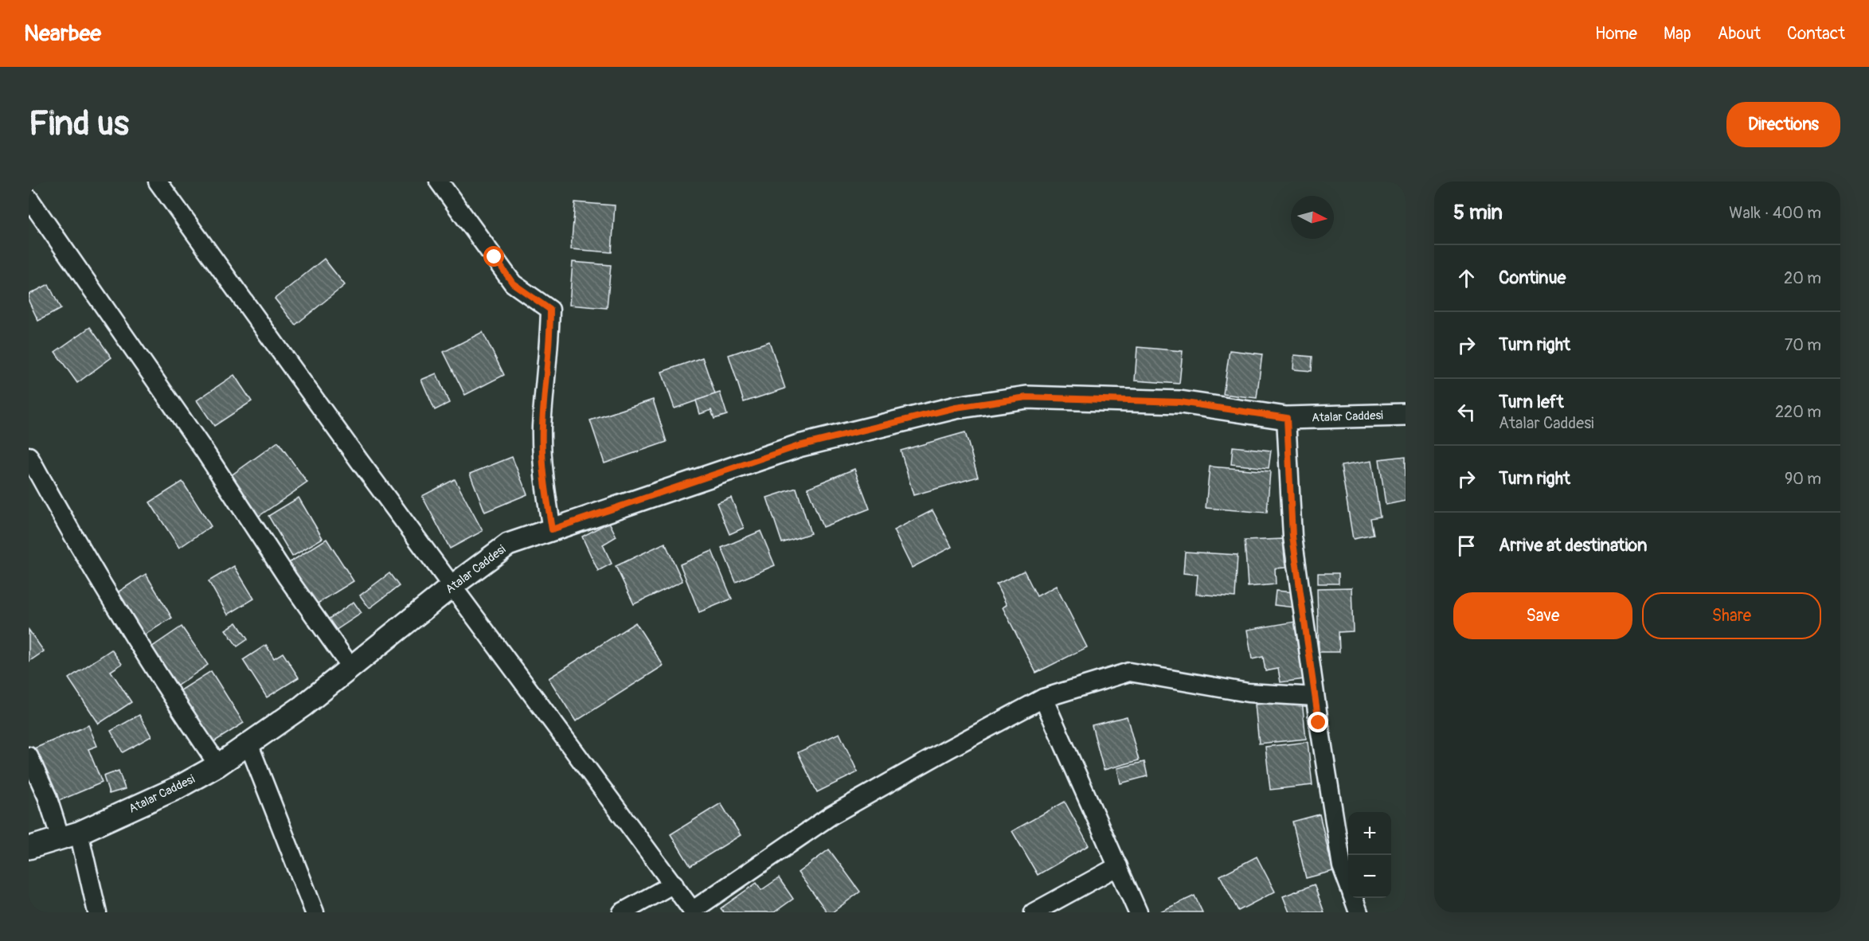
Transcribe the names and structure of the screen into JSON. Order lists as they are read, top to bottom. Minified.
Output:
{"streets":{"street":["Atalar Caddesi"]},"north":"right","page":{"header":"Nearbee","nav":["Home","Map","About","Contact"],"buttons":["Directions",["Save","Share"]],"title":"Find us","heading":["5 min","Walk · 400 m"],"list":[["Continue","20 m"],["Turn right","70 m"],["Turn left","Atalar Caddesi","220 m"],["Turn right","90 m"],"Arrive at destination"],"map_buttons":["+","−"]}}
